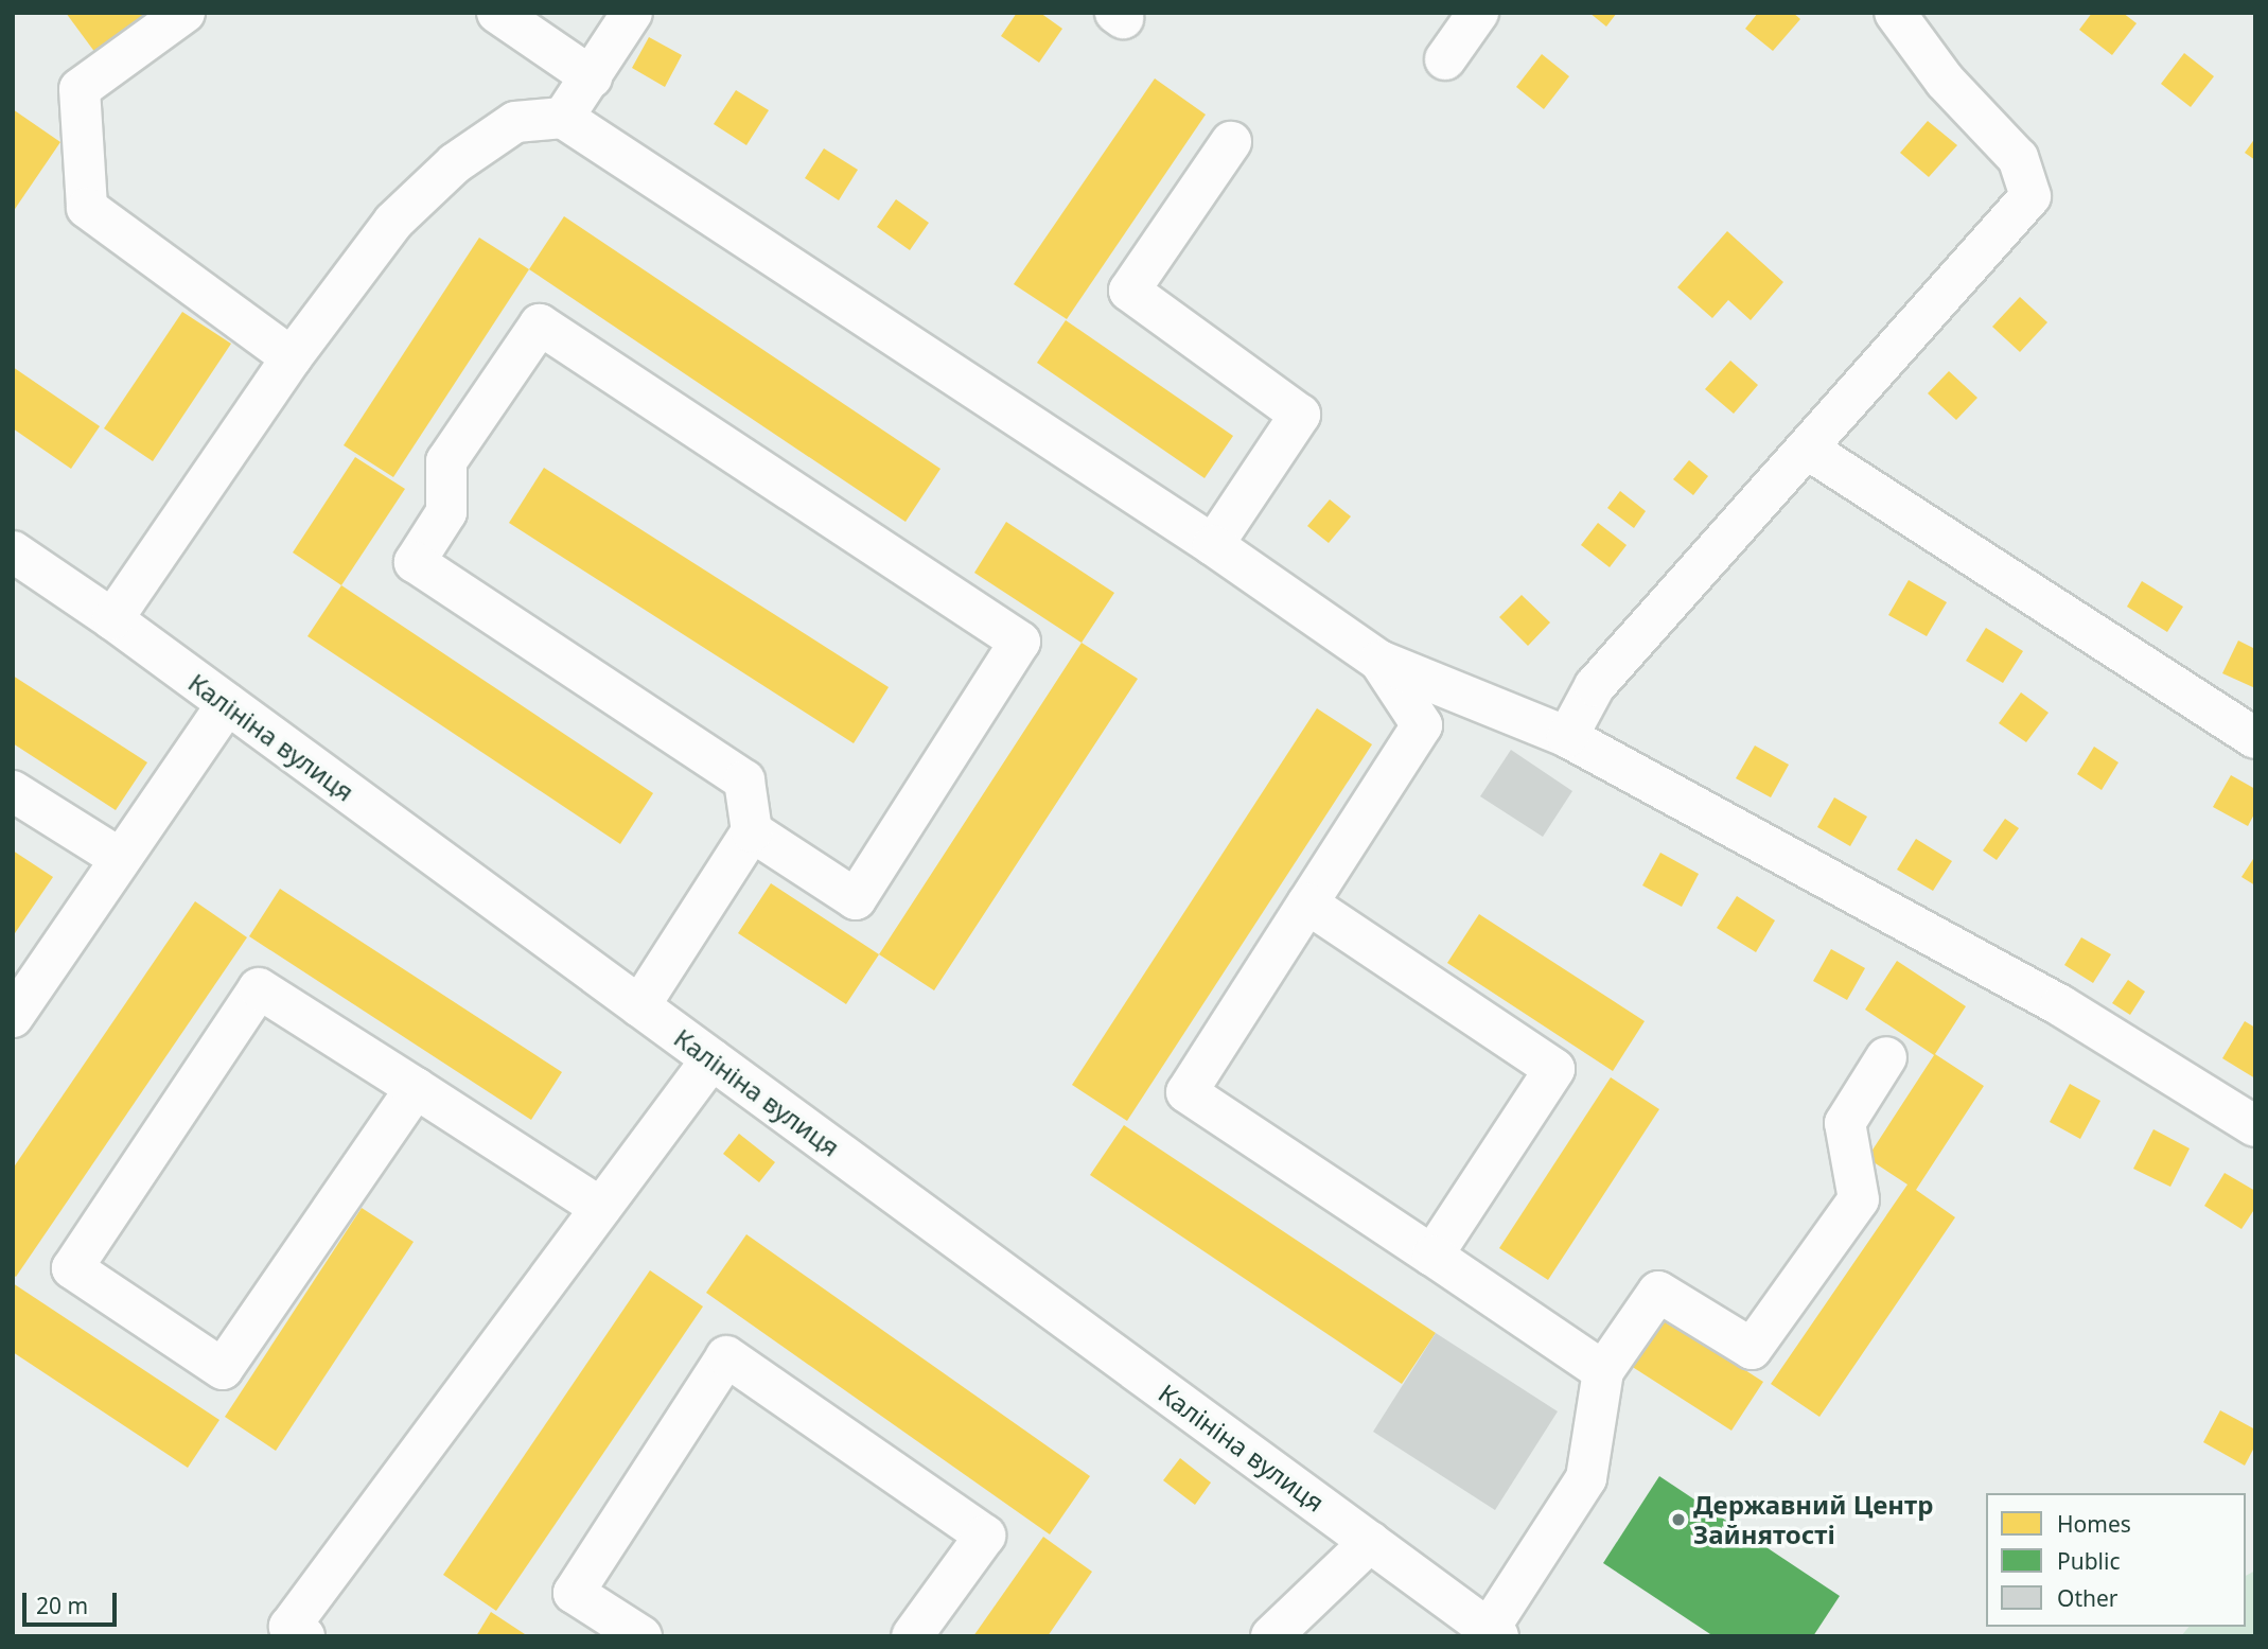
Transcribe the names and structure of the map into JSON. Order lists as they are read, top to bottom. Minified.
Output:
{"streets":{"street":["Калініна вулиця"]},"places":["Державний Центр Зайнятості"],"legend":["Homes","Public","Other"],"scale_bar":"20 m"}
